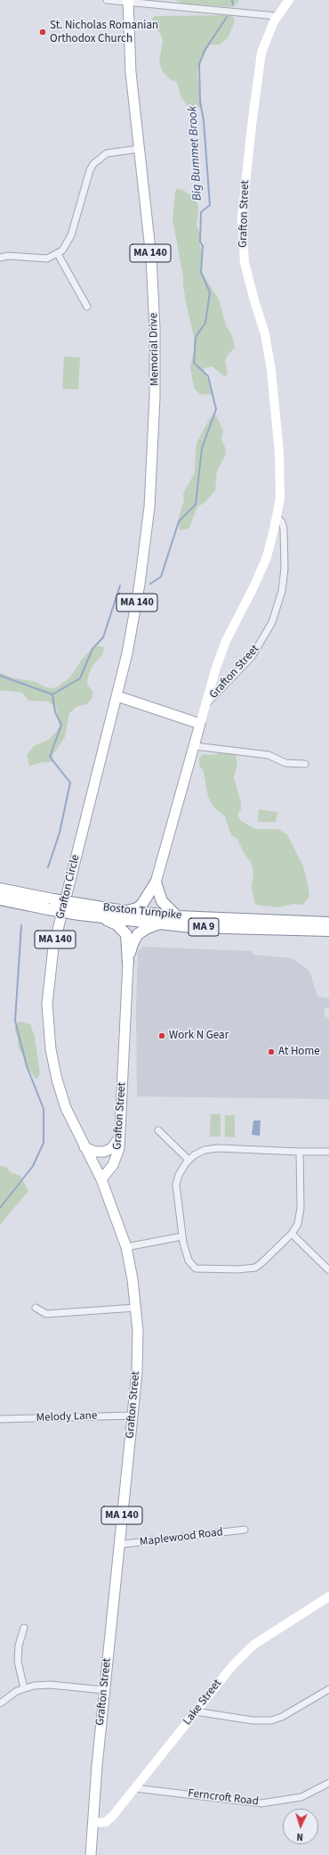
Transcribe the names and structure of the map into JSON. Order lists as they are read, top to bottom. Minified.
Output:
{"streets":{"highway":["Boston Turnpike","MA 9"],"main road":["Grafton Street","MA 140","Memorial Drive","Grafton Circle"],"street":["Melody Lane","Maplewood Road","Lake Street","Ferncroft Road"]},"crossings":[["Grafton Street","Grafton Circle"],["Grafton Street","Melody Lane"],["Grafton Street","Maplewood Road"],["Grafton Street","Lake Street"],["Memorial Drive","Grafton Circle"],["Lake Street","Ferncroft Road"]],"water":["Big Bummet Brook"],"places":["St. Nicholas Romanian Orthodox Church","Work N Gear","At Home"],"north":"bottom"}
